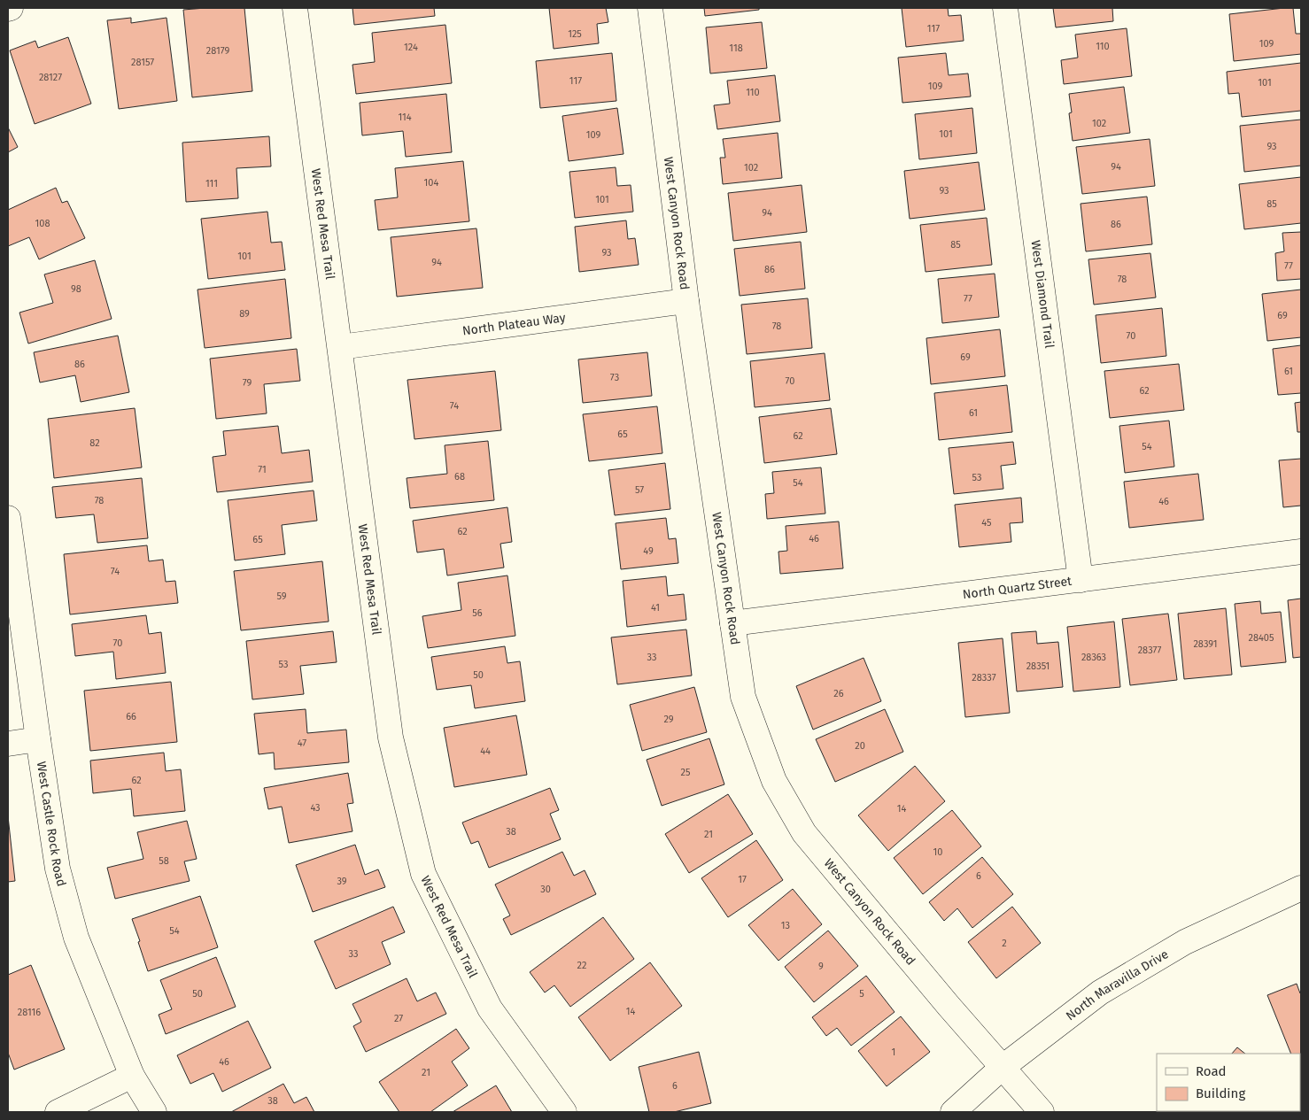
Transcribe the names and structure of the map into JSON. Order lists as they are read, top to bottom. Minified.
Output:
{"streets":{"street":["West Canyon Rock Road","West Red Mesa Trail","West Diamond Trail","North Plateau Way","North Quartz Street","West Castle Rock Road","North Maravilla Drive"]},"crossings":[["West Canyon Rock Road","North Plateau Way"],["West Canyon Rock Road","North Quartz Street"],["West Canyon Rock Road","North Maravilla Drive"],["West Red Mesa Trail","North Plateau Way"],["West Diamond Trail","North Quartz Street"]],"house_numbers":["117","125","109","110","124","118","28179","28157","28127","117","101","109","110","114","102","101","109","93","94","102","104","111","93","101","85","94","108","86","85","93","101","94","77","86","78","98","77","89","69","78","70","69","86","61","73","70","79","62","74","61","65","62","82","54","71","68","53","54","57","78","46","45","62","46","65","49","74","59","41","56","28405","70","28391","28377","33","28363","53","28351","50","28337","26","66","29","47","20","44","25","62","43","14","38","21","10","58","6","17","39","30","13","54","2","33","22","9","50","5","14","28116","27","1","46","21","6","38"],"legend":["Road","Building"]}
